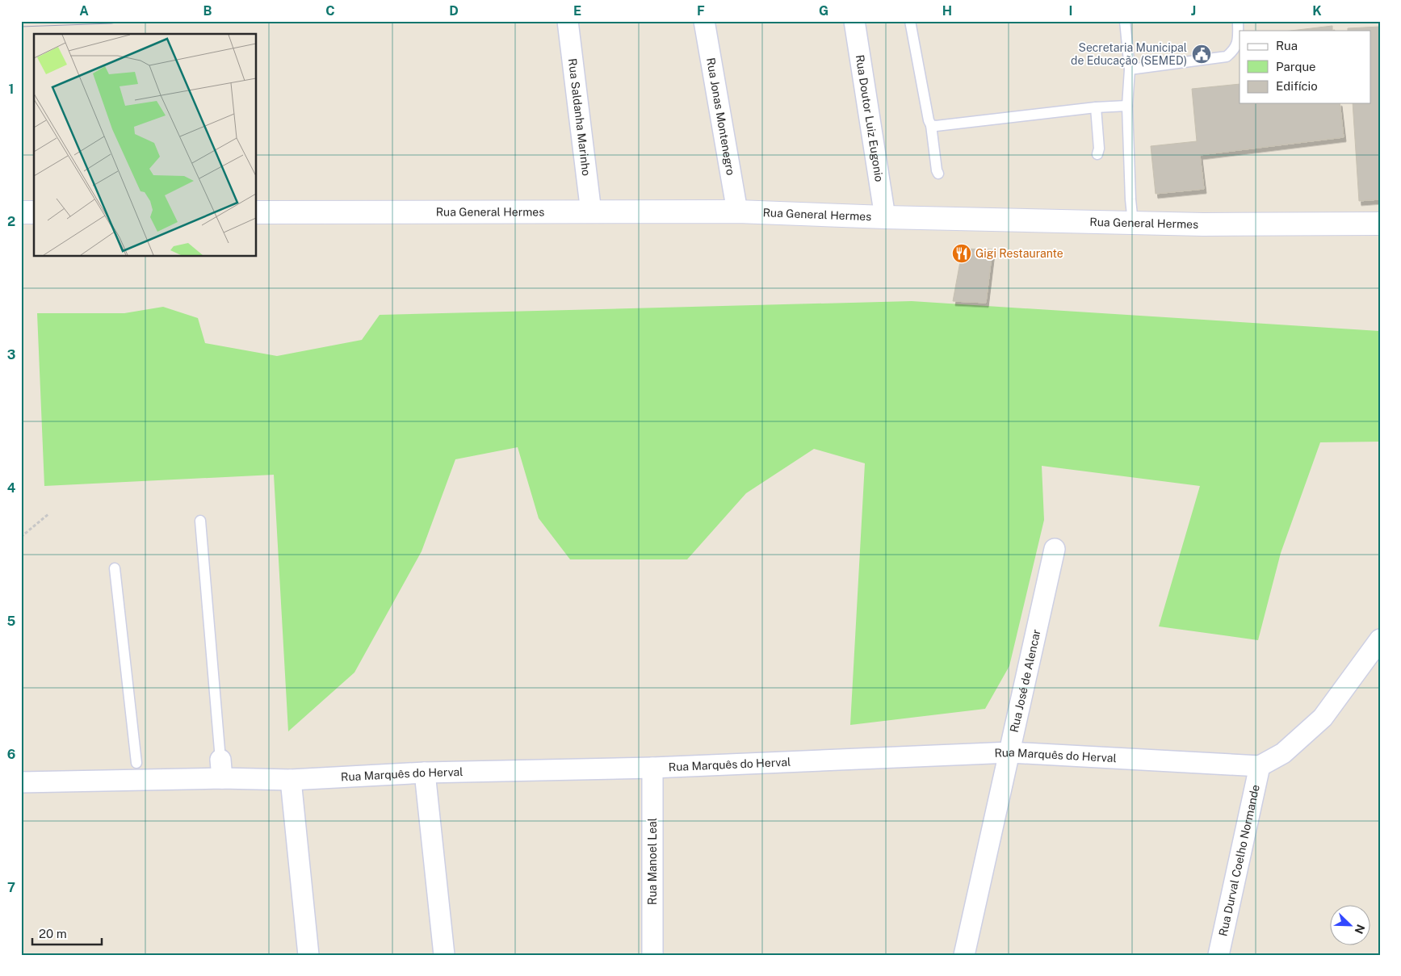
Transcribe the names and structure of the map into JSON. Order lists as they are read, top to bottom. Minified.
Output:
{"streets":{"street":["Rua Jonas Montenegro","Rua Saldanha Marinho","Rua Doutor Luiz Eugonio","Rua General Hermes","Rua José de Alencar","Rua Marquês do Herval","Rua Durval Coelho Normande","Rua Manoel Leal"]},"crossings":[["Rua Jonas Montenegro","Rua General Hermes"],["Rua Saldanha Marinho","Rua General Hermes"],["Rua Doutor Luiz Eugonio","Rua General Hermes"],["Rua José de Alencar","Rua Marquês do Herval"],["Rua Marquês do Herval","Rua Durval Coelho Normande"],["Rua Marquês do Herval","Rua Manoel Leal"]],"places":{"public building":["Secretaria Municipal de Educação (SEMED)"],"restaurant":["Gigi Restaurante"]},"legend":["Rua","Parque","Edifício"],"scale_bar":"20 m","north":"bottom right","grid":{"columns":["A","B","C","D","E","F","G","H","I","J","K"],"rows":["1","2","3","4","5","6","7"]}}
